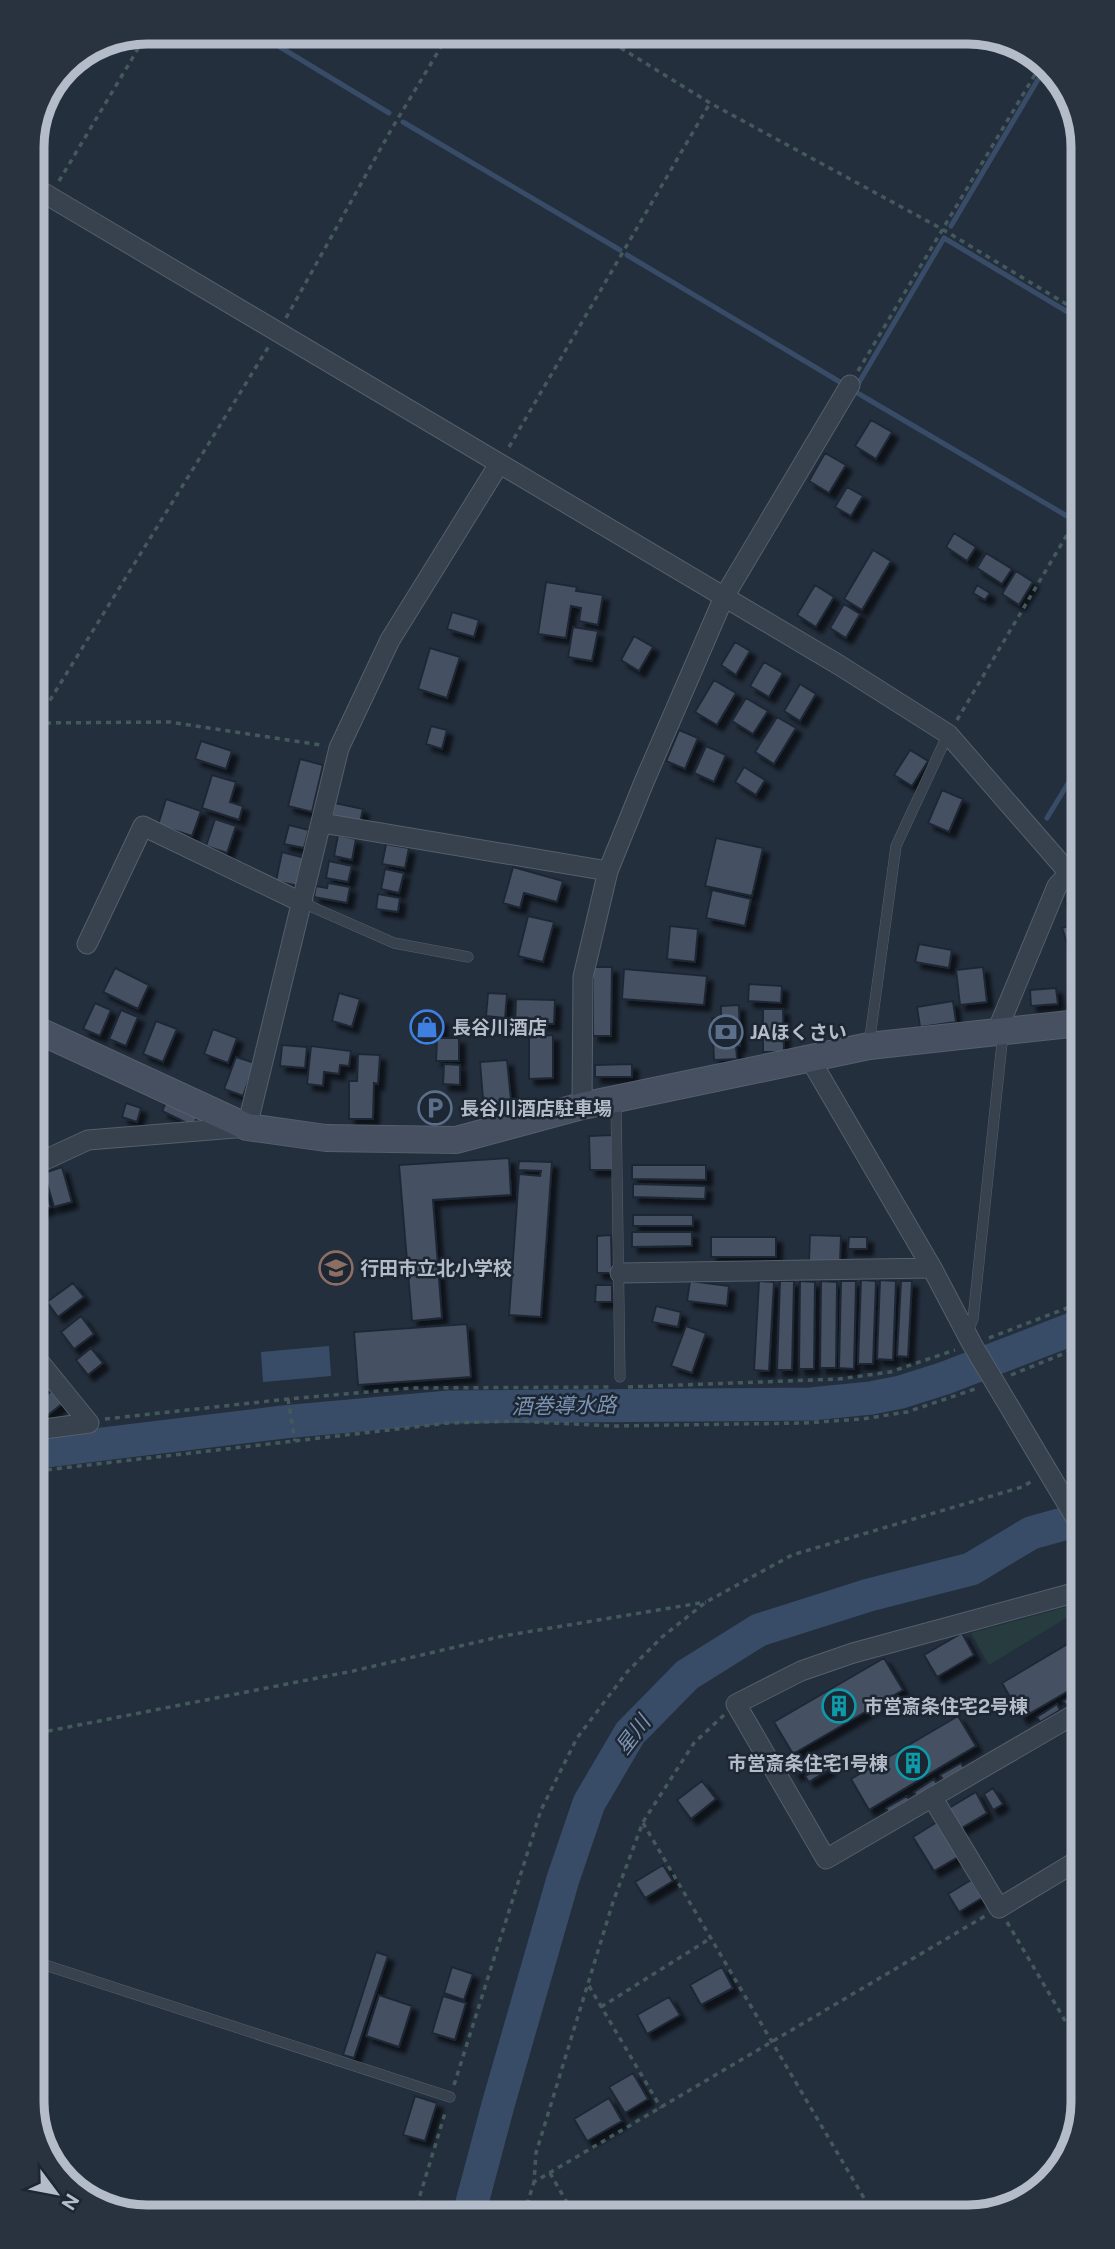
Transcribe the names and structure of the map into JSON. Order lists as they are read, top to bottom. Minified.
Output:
{"water":["酒巻導水路","星川"],"places":{"shop":["長谷川酒店"],"bank":["JAほくさい"],"parking":["長谷川酒店駐車場"],"school or university":["行田市立北小学校"],"building":["市営斎条住宅2号棟","市営斎条住宅1号棟"]},"north":"bottom right"}
